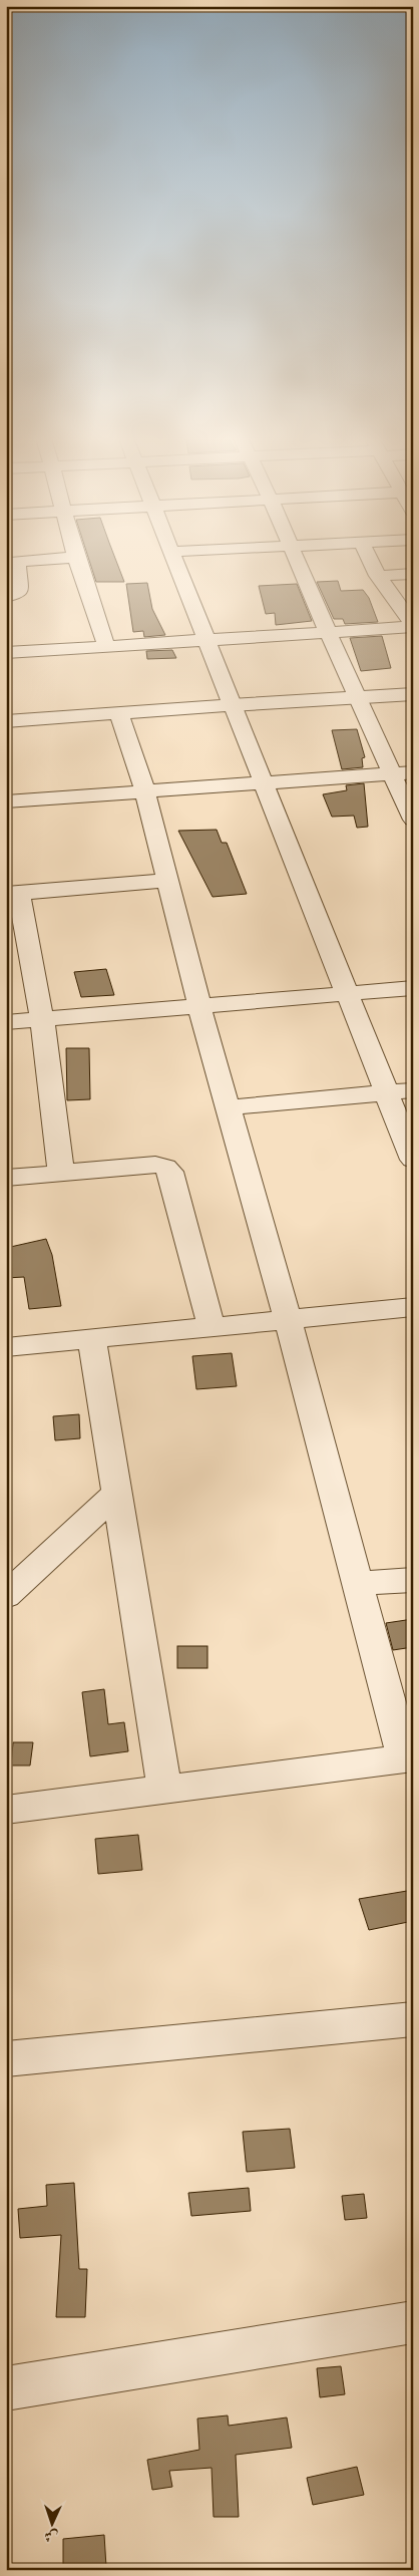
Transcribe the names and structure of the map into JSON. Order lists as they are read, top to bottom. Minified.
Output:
{"north":"bottom"}
